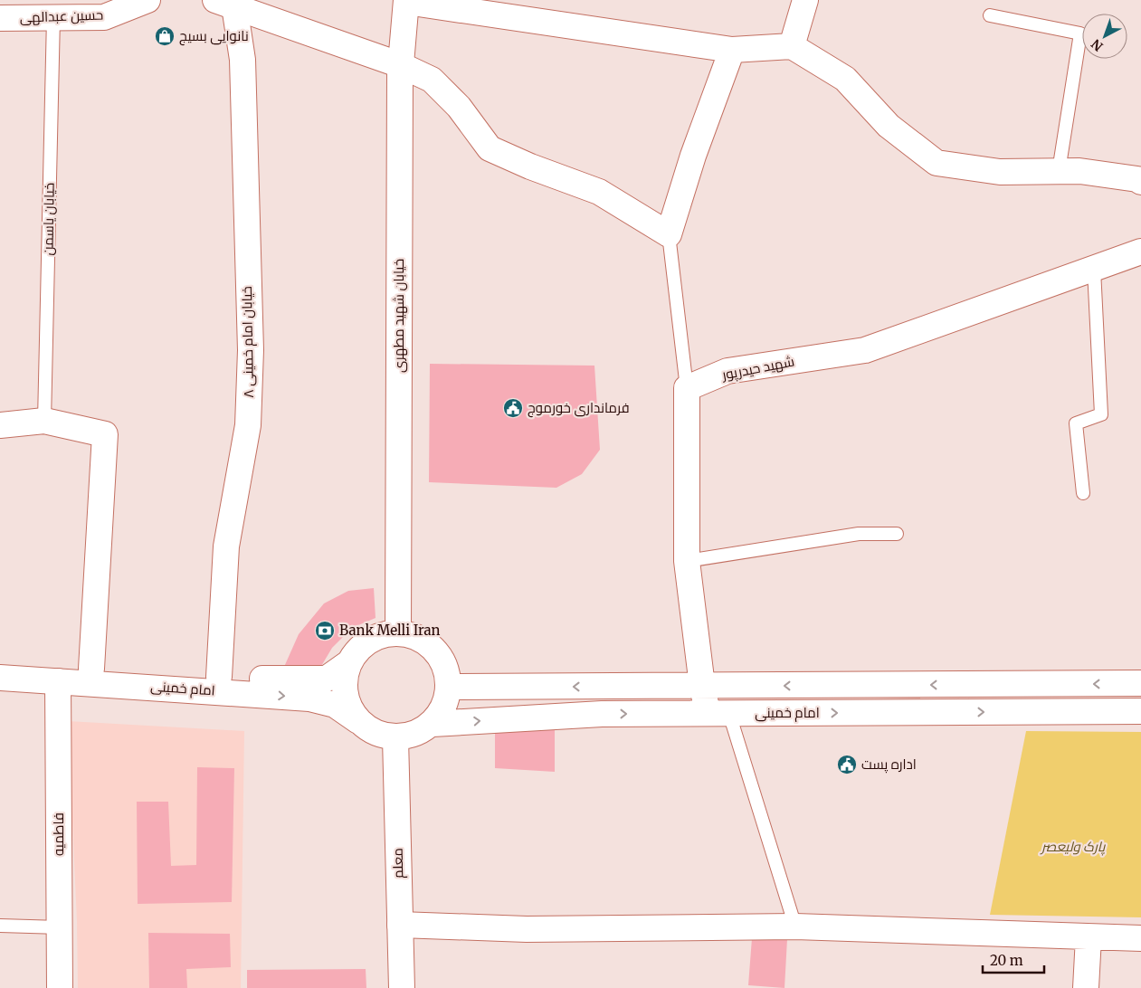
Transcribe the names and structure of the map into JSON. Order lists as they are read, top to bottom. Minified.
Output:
{"streets":{"street":["حسین عبدالهی","خیابان شهید مطهری","خیابان امام خمینی ۸","شهید حیدرپور","امام خمینی","فاطمیه","معلم"],"lane":["خیابان یاسمن"]},"crossings":[["حسین عبدالهی","خیابان یاسمن"],["خیابان شهید مطهری","امام خمینی"],["خیابان شهید مطهری","معلم"],["خیابان امام خمینی ۸","امام خمینی"],["امام خمینی","فاطمیه"],["امام خمینی","معلم"]],"parks":["پارک ولیعصر"],"places":{"shop":["نانوایی بسیج"],"public building":["فرمانداری خورموج","اداره پست"],"bank":["Bank Melli Iran"]},"scale_bar":"20 m","north":"bottom left"}
